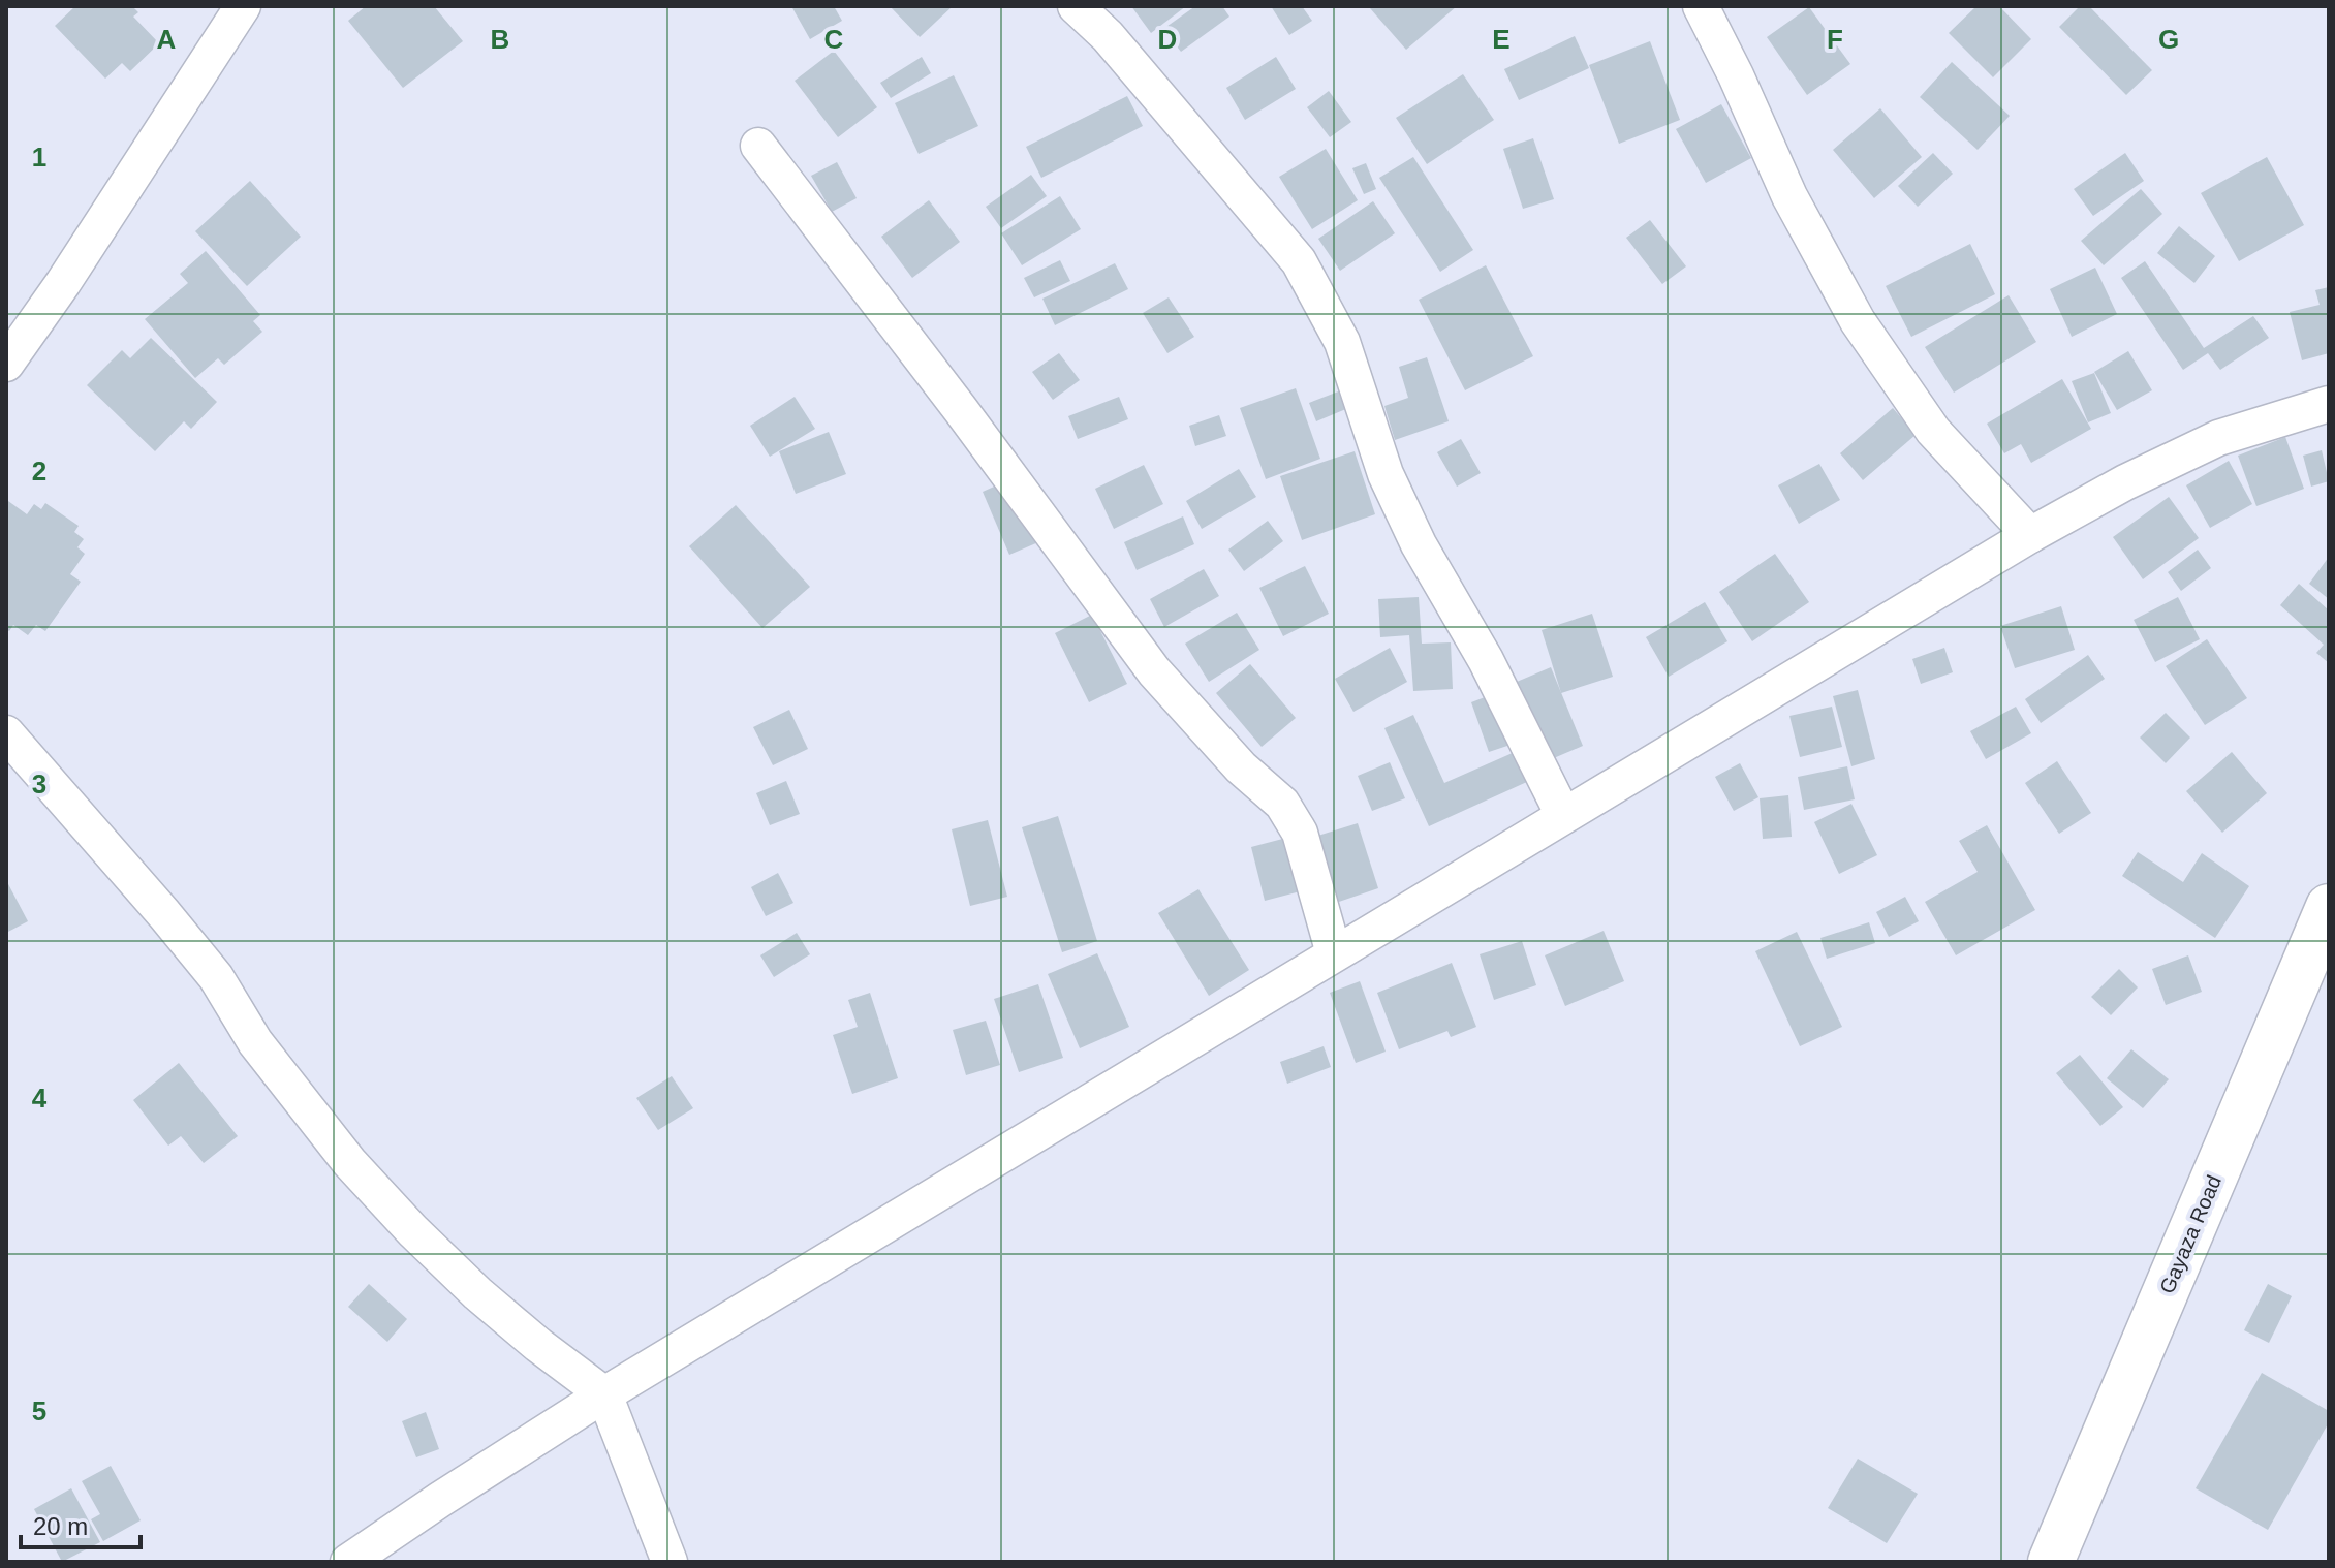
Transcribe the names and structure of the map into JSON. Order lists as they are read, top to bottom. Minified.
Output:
{"streets":{"main road":["Gayaza Road"]},"scale_bar":"20 m","grid":{"columns":["A","B","C","D","E","F","G"],"rows":["1","2","3","4","5"]}}
